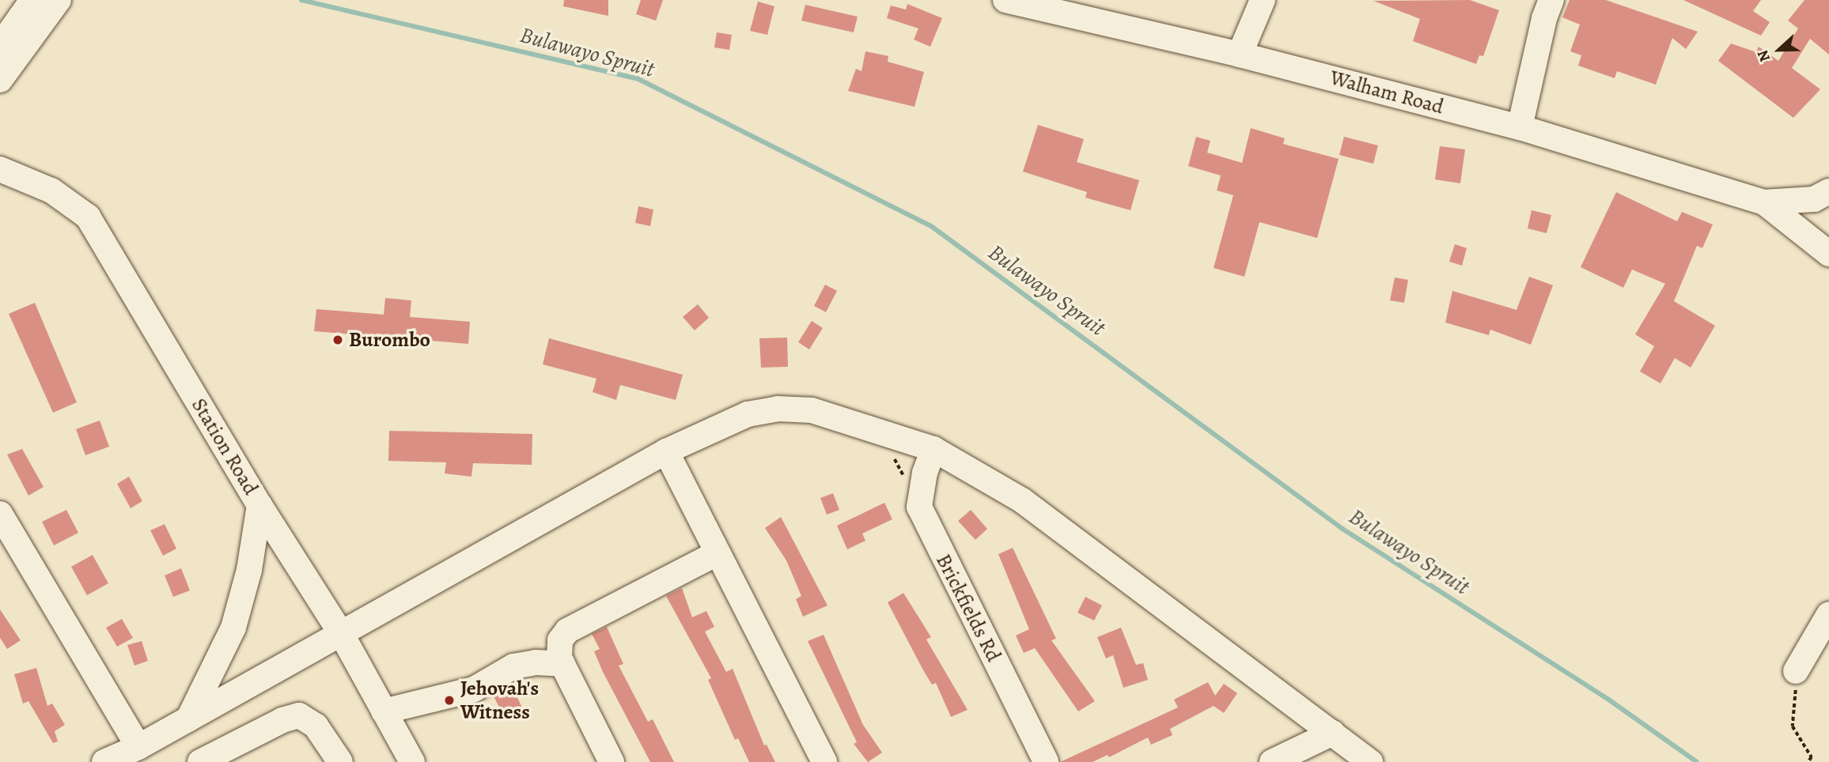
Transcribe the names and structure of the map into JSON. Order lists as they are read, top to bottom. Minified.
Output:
{"streets":{"street":["Walham Road","Station Road","Brickfields Rd"]},"water":["Bulawayo Spruit"],"places":["Burombo","Jehovah's Witness"],"north":"left"}
